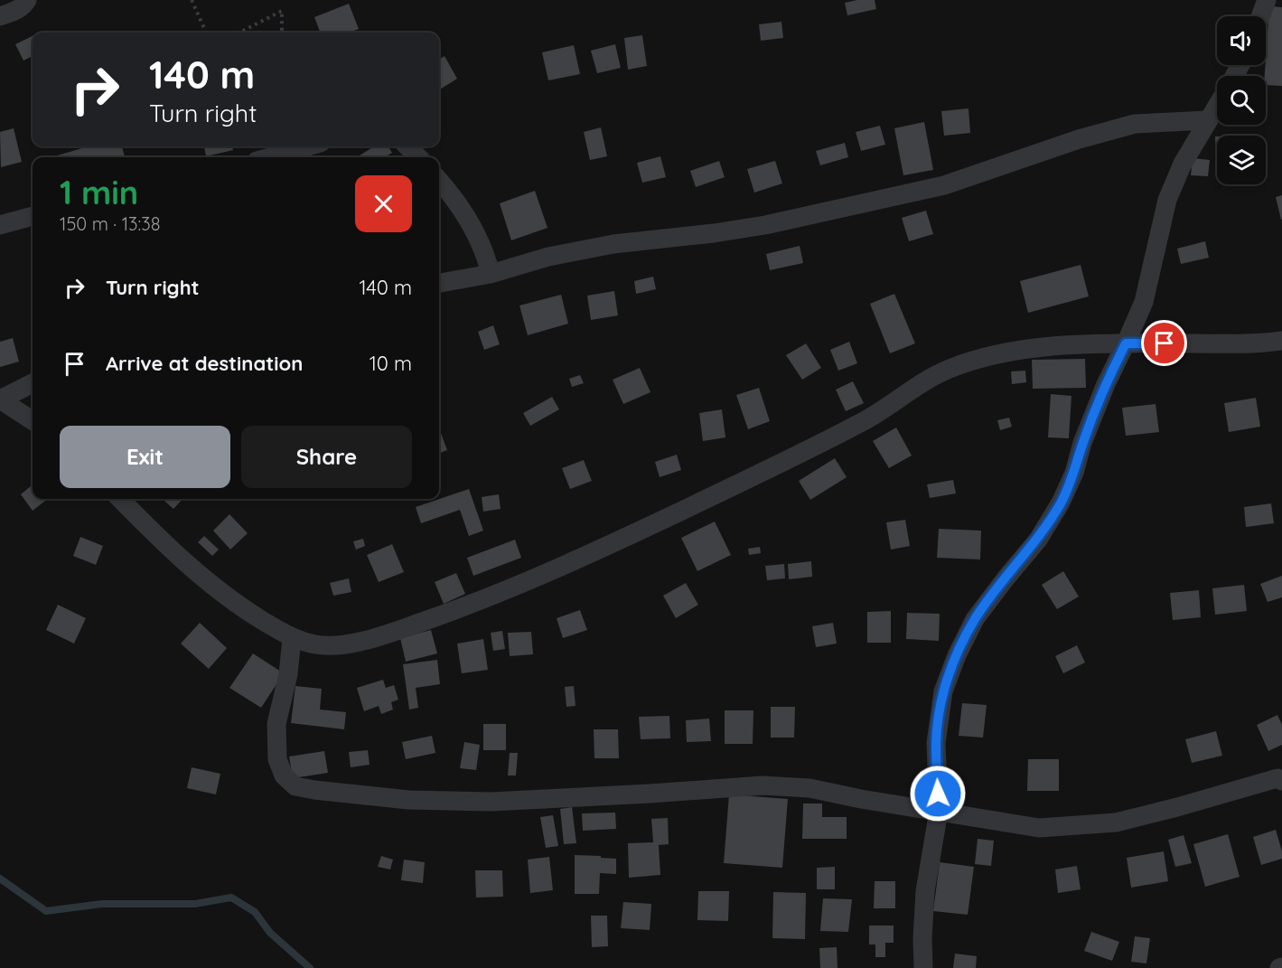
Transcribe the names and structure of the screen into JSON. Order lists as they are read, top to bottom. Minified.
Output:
{"page":{"turn":["140 m","Turn right"],"heading":["1 min","150 m · 13:38"],"list":[{"name":"Turn right","value":"140 m"},{"name":"Arrive at destination","value":"10 m"}],"buttons":["Exit","Share"]}}
